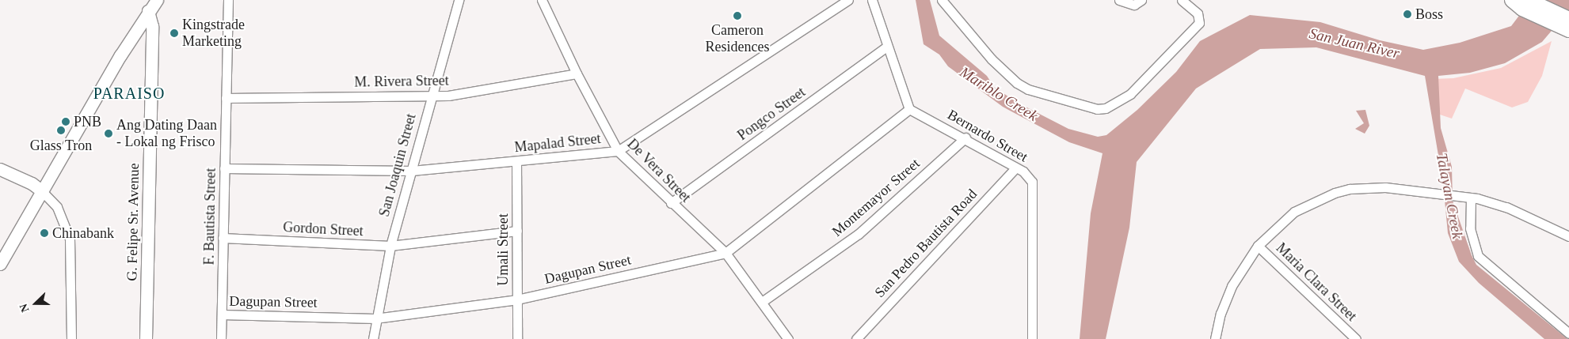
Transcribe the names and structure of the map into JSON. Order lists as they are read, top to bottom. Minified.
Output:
{"streets":{"street":["M. Rivera Street","Pongco Street","Bernardo Street","Mapalad Street","San Joaquin Street","De Vera Street","Montemayor Street","F. Bautista Street","G. Felipe Sr. Avenue","Gordon Street","San Pedro Bautista Road","Umali Street","Dagupan Street","Maria Clara Street"]},"crossings":[["M. Rivera Street","San Joaquin Street"],["M. Rivera Street","De Vera Street"],["M. Rivera Street","F. Bautista Street"],["Pongco Street","De Vera Street"],["Bernardo Street","Montemayor Street"],["Bernardo Street","San Pedro Bautista Road"],["Bernardo Street","Dagupan Street"],["Mapalad Street","San Joaquin Street"],["Mapalad Street","De Vera Street"],["Mapalad Street","F. Bautista Street"],["Mapalad Street","Umali Street"],["San Joaquin Street","Gordon Street"],["San Joaquin Street","Dagupan Street"],["De Vera Street","Montemayor Street"],["De Vera Street","Dagupan Street"],["F. Bautista Street","Gordon Street"],["F. Bautista Street","Dagupan Street"],["Gordon Street","Umali Street"],["Umali Street","Dagupan Street"]],"districts":["PARAISO"],"water":["San Juan River","Mariblo Creek","Talayan Creek"],"places":["Boss","Cameron Residences","Kingstrade Marketing","PNB","Glass Tron","Ang Dating Daan - Lokal ng Frisco","Chinabank"],"north":"left"}
